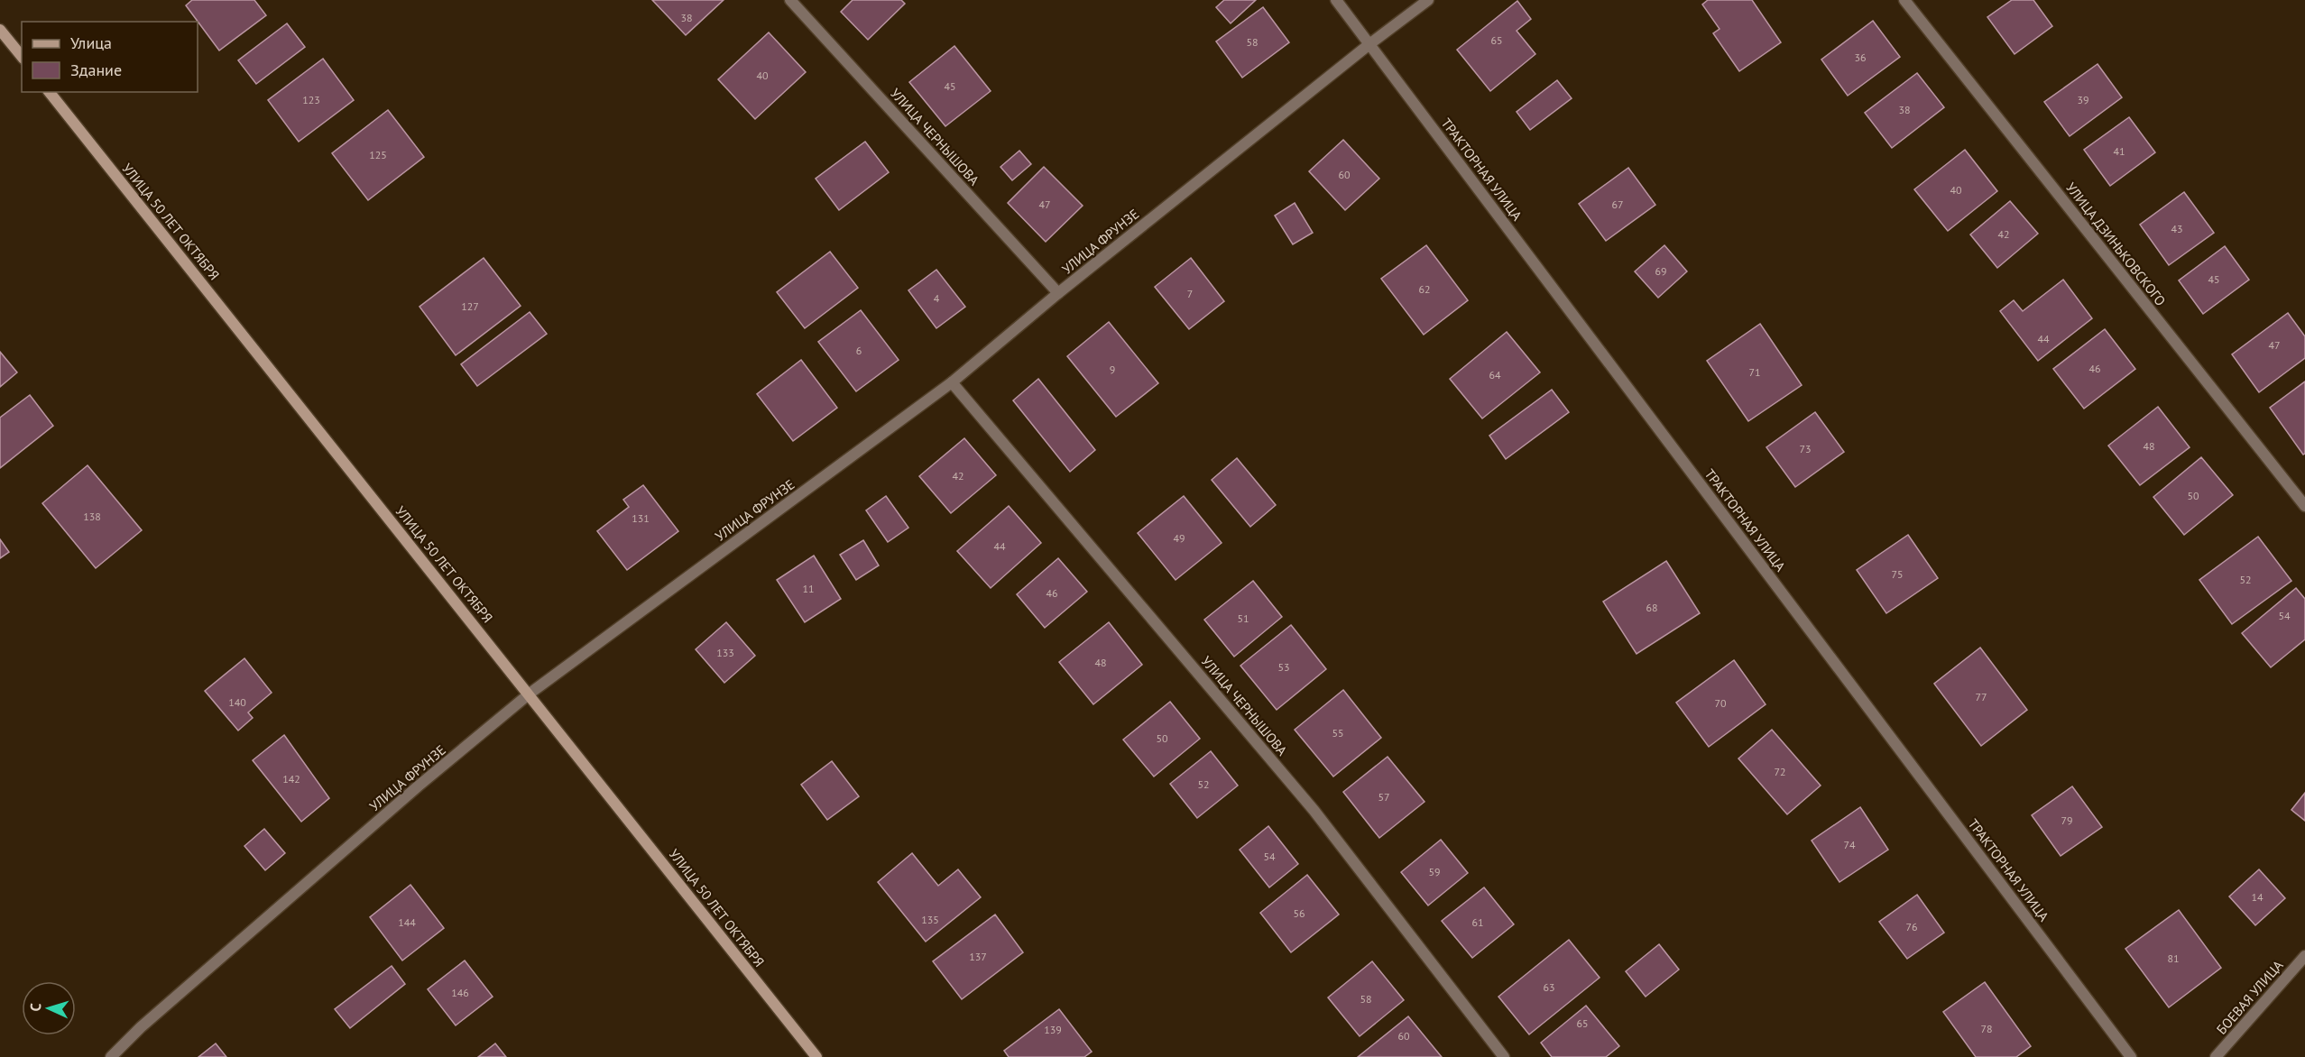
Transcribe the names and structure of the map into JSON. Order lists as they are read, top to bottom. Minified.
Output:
{"streets":{"main road":["УЛИЦА 50 ЛЕТ ОКТЯБРЯ"],"street":["УЛИЦА ЧЕРНЫШОВА","ТРАКТОРНАЯ УЛИЦА","УЛИЦА ФРУНЗЕ","УЛИЦА ДЗИНЬКОВСКОГО","БОЕВАЯ УЛИЦА"]},"crossings":[["УЛИЦА ЧЕРНЫШОВА","УЛИЦА ФРУНЗЕ"],["ТРАКТОРНАЯ УЛИЦА","УЛИЦА ФРУНЗЕ"],["УЛИЦА 50 ЛЕТ ОКТЯБРЯ","УЛИЦА ФРУНЗЕ"]],"house_numbers":["38","65","58","36","40","45","123","39","38","41","125","60","40","47","67","43","42","69","45","62","7","4","127","44","47","6","46","9","71","64","48","73","42","50","138","131","49","44","75","52","11","46","68","54","51","133","48","53","77","140","70","55","50","72","142","52","57","79","74","54","59","14","56","135","144","61","76","137","81","63","146","58","65","78","139","60"],"legend":["Улица","Здание"],"north":"left"}
